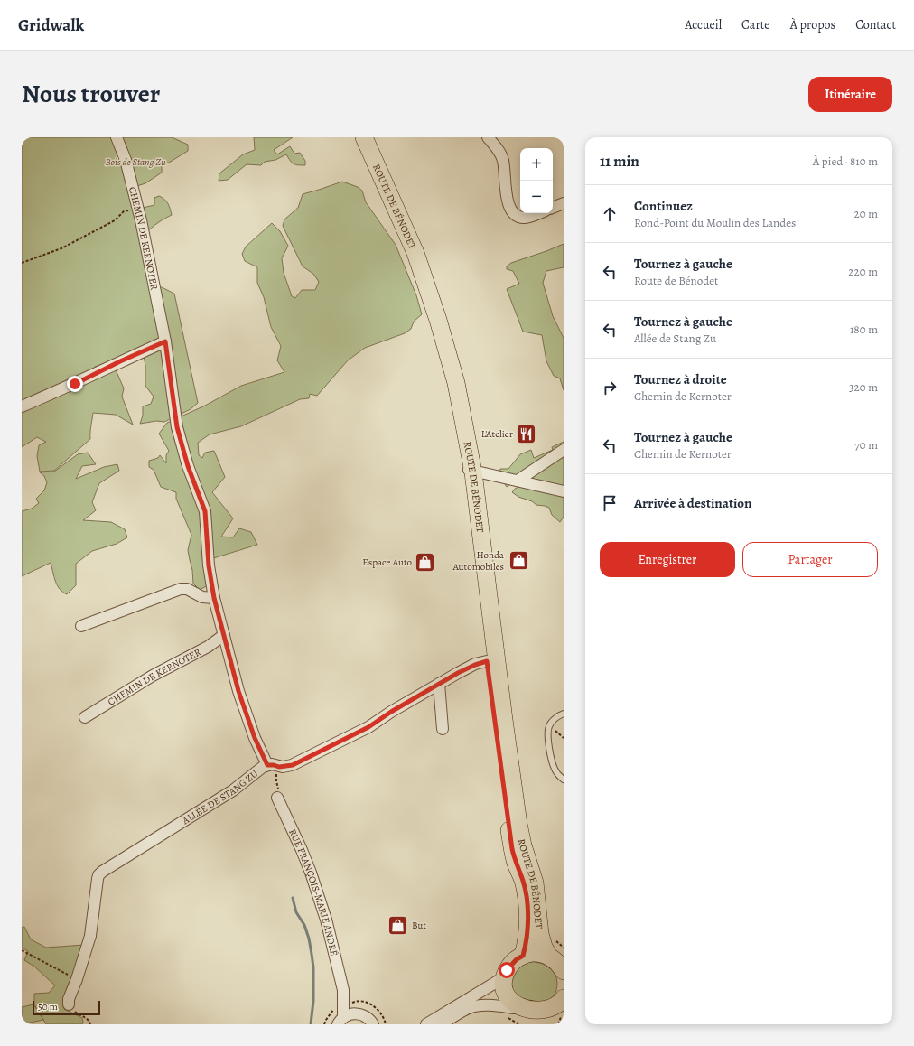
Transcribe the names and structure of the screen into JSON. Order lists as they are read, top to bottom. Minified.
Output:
{"streets":{"main road":["ROUTE DE BÉNODET"],"street":["CHEMIN DE KERNOTER","ALLÉE DE STANG ZU","RUE FRANÇOIS-MARIE ANDRÉ"]},"crossings":[["ROUTE DE BÉNODET","ALLÉE DE STANG ZU"],["CHEMIN DE KERNOTER","ALLÉE DE STANG ZU"]],"parks":["Bois de Stang Zu"],"places":{"restaurant":["L'Atelier"],"shop":["Honda Automobiles","Espace Auto","But"]},"scale_bar":"50 m","page":{"header":"Gridwalk","nav":["Accueil","Carte","À propos","Contact"],"title":"Nous trouver","buttons":["Itinéraire",["Enregistrer","Partager"]],"heading":["11 min","À pied · 810 m"],"map_buttons":["+","−"],"list":[["Continuez","Rond-Point du Moulin des Landes","20 m"],["Tournez à gauche","Route de Bénodet","220 m"],["Tournez à gauche","Allée de Stang Zu","180 m"],["Tournez à droite","Chemin de Kernoter","320 m"],["Tournez à gauche","Chemin de Kernoter","70 m"],"Arrivée à destination"],"scale":"50 m"}}
